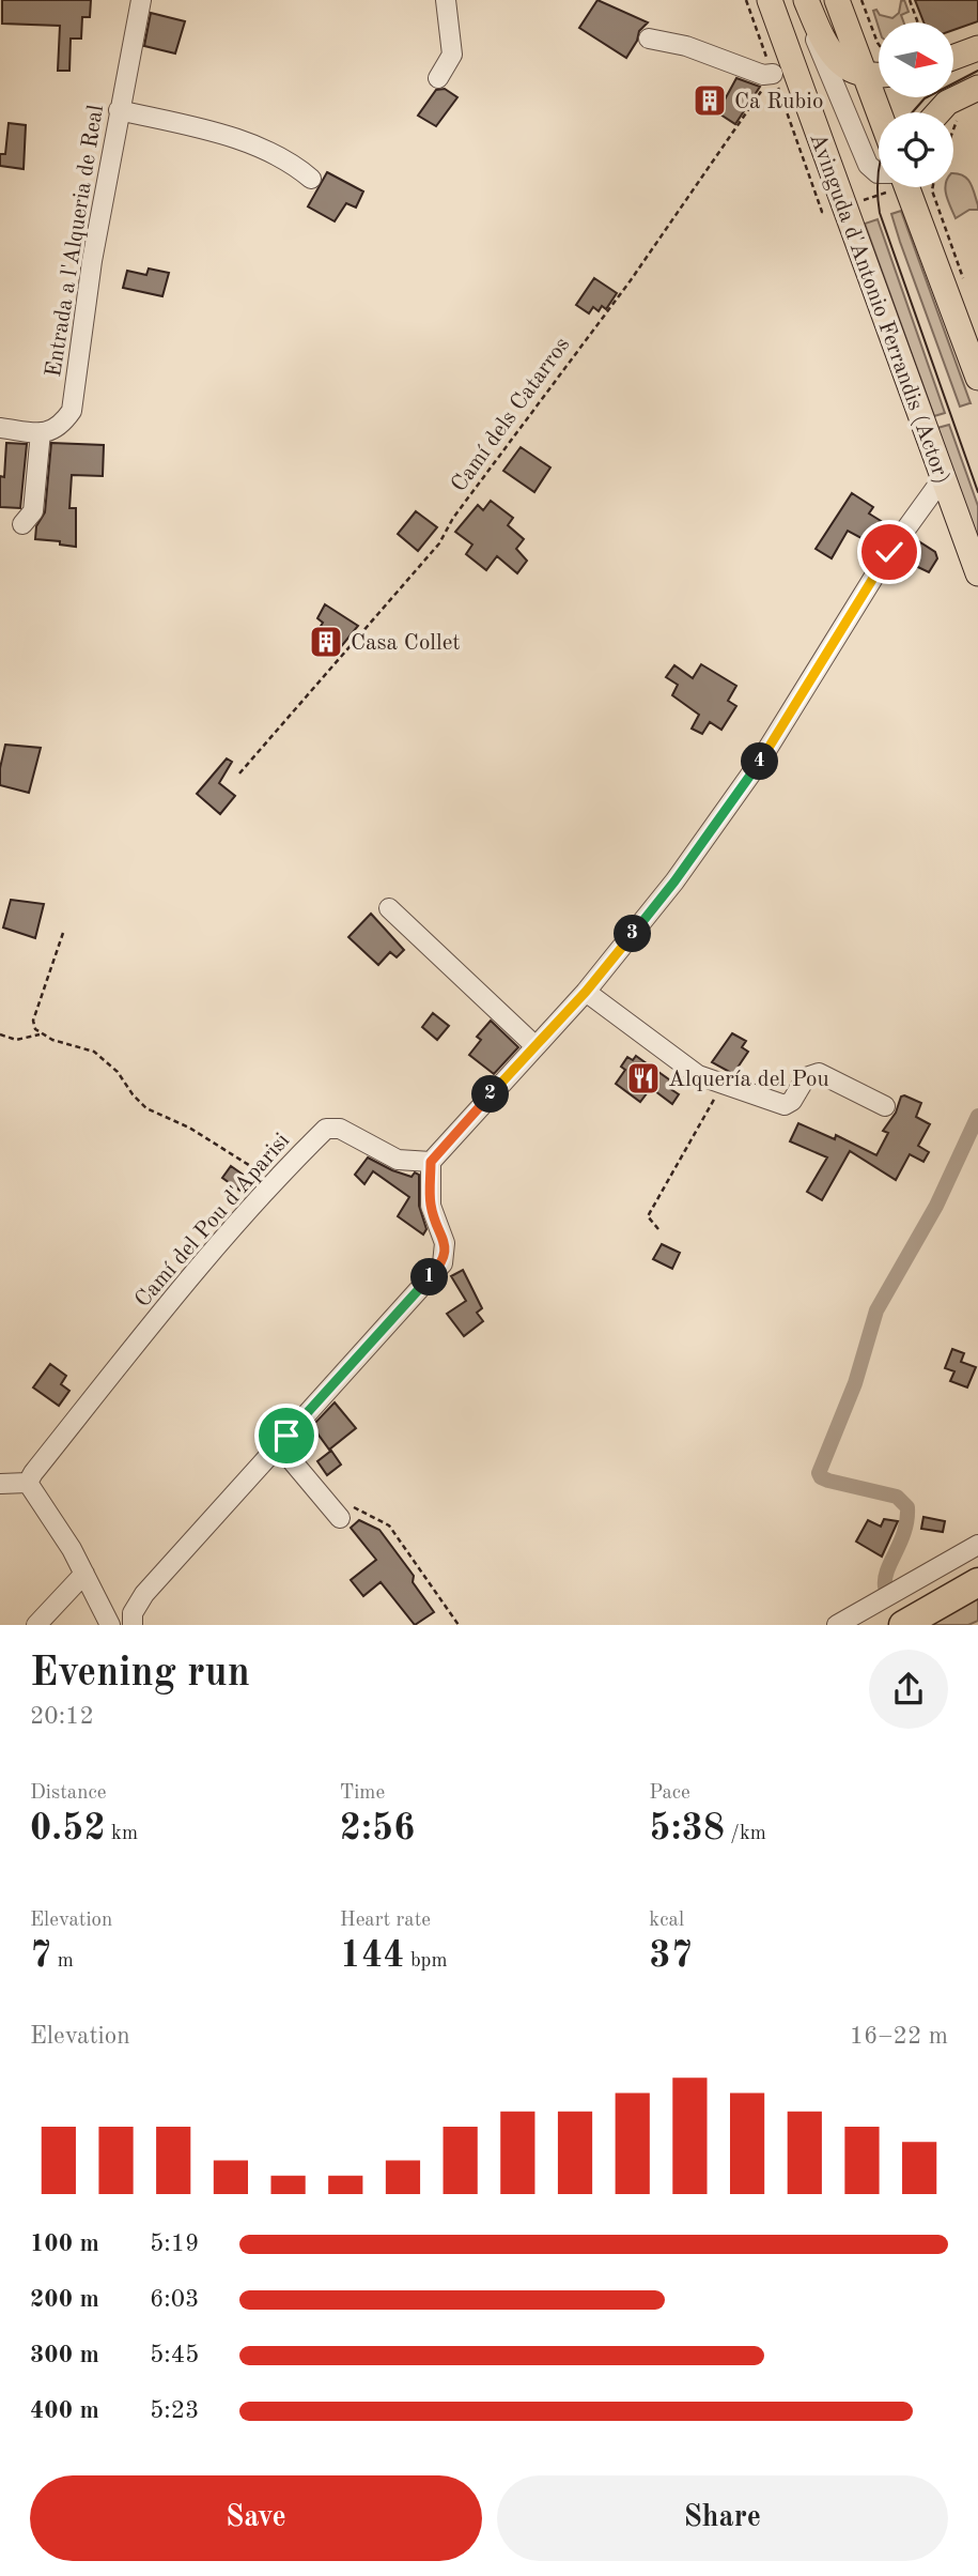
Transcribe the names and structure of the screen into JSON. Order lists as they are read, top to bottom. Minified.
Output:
{"streets":{"main road":["Avinguda d'Antonio Ferrandis (Actor)"],"street":["Entrada a l'Alqueria de Real","Camí del Pou d'Aparisi"],"path":["Camí dels Catarros"]},"places":{"building":["Ca Rubio","Casa Collet"],"restaurant":["Alquería del Pou"]},"north":"right","page":{"pins":["4","3","2","1"],"heading":["Evening run","20:12"],"stats":[["Distance","0.52 km"],["Time","2:56"],["Pace","5:38 /km"],["Elevation","7 m"],["Heart rate","144 bpm"],["kcal","37"]],"chart":["Elevation","16–22 m"],"list":[{"name":"100 m","note":"5:19"},{"name":"200 m","note":"6:03"},{"name":"300 m","note":"5:45"},{"name":"400 m","note":"5:23"}],"buttons":["Save","Share"]}}
